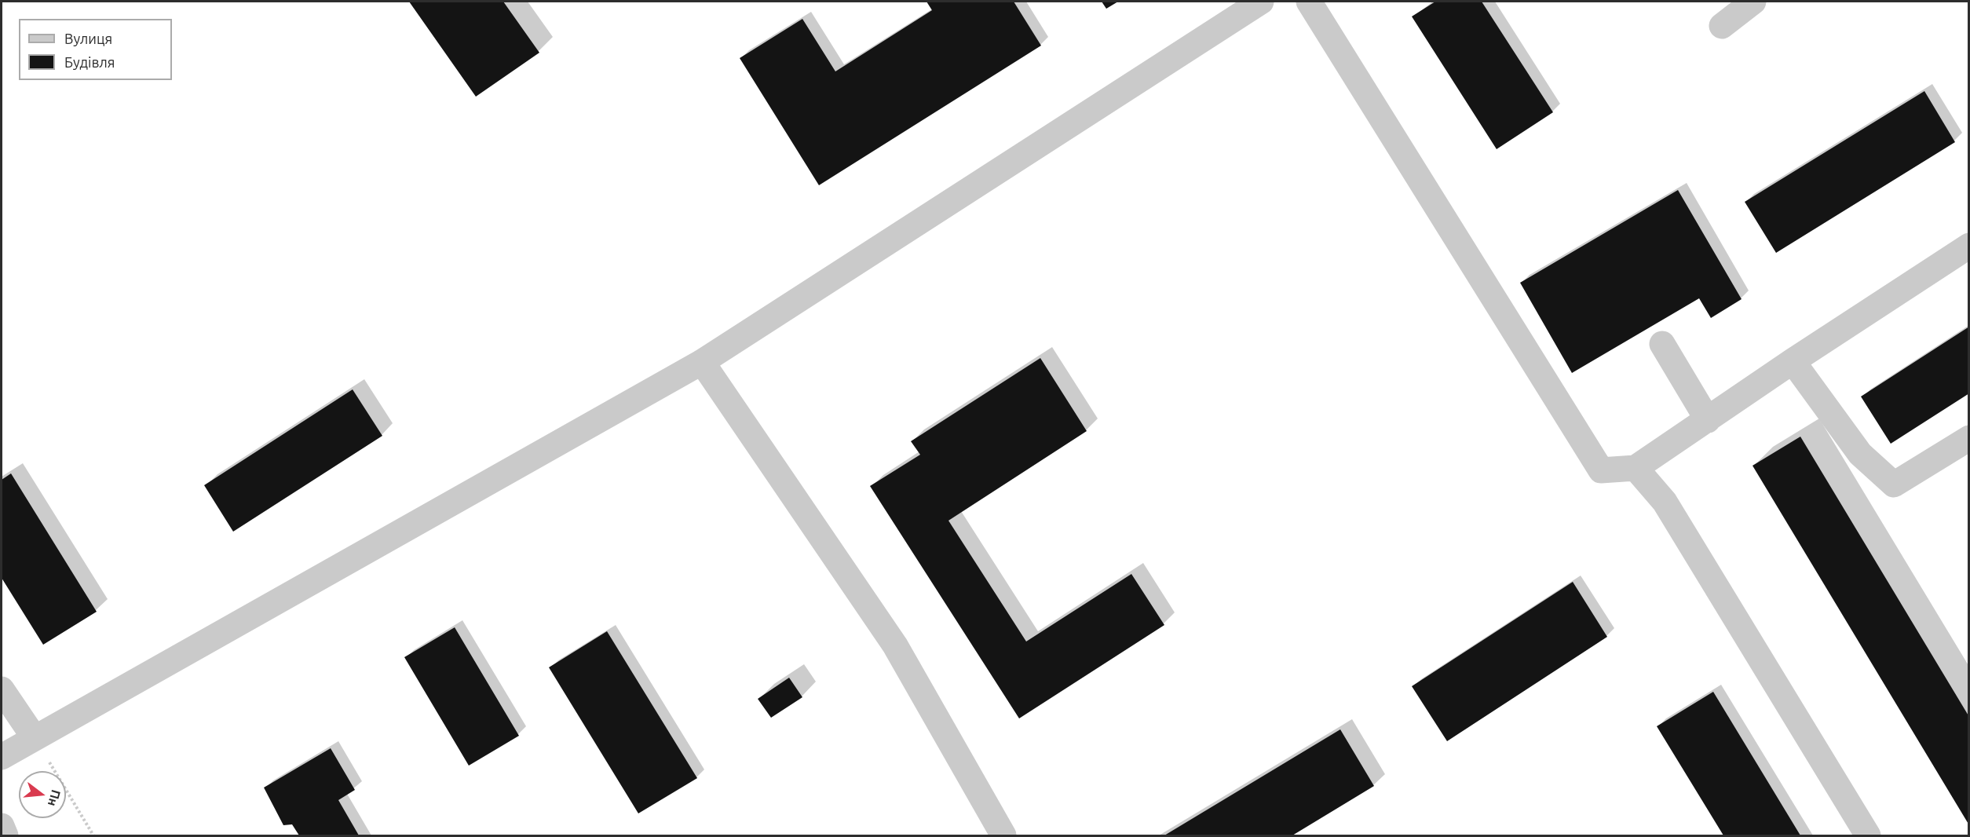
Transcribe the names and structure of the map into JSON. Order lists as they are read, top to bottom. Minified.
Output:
{"legend":["Вулиця","Будівля"],"north":"right"}
